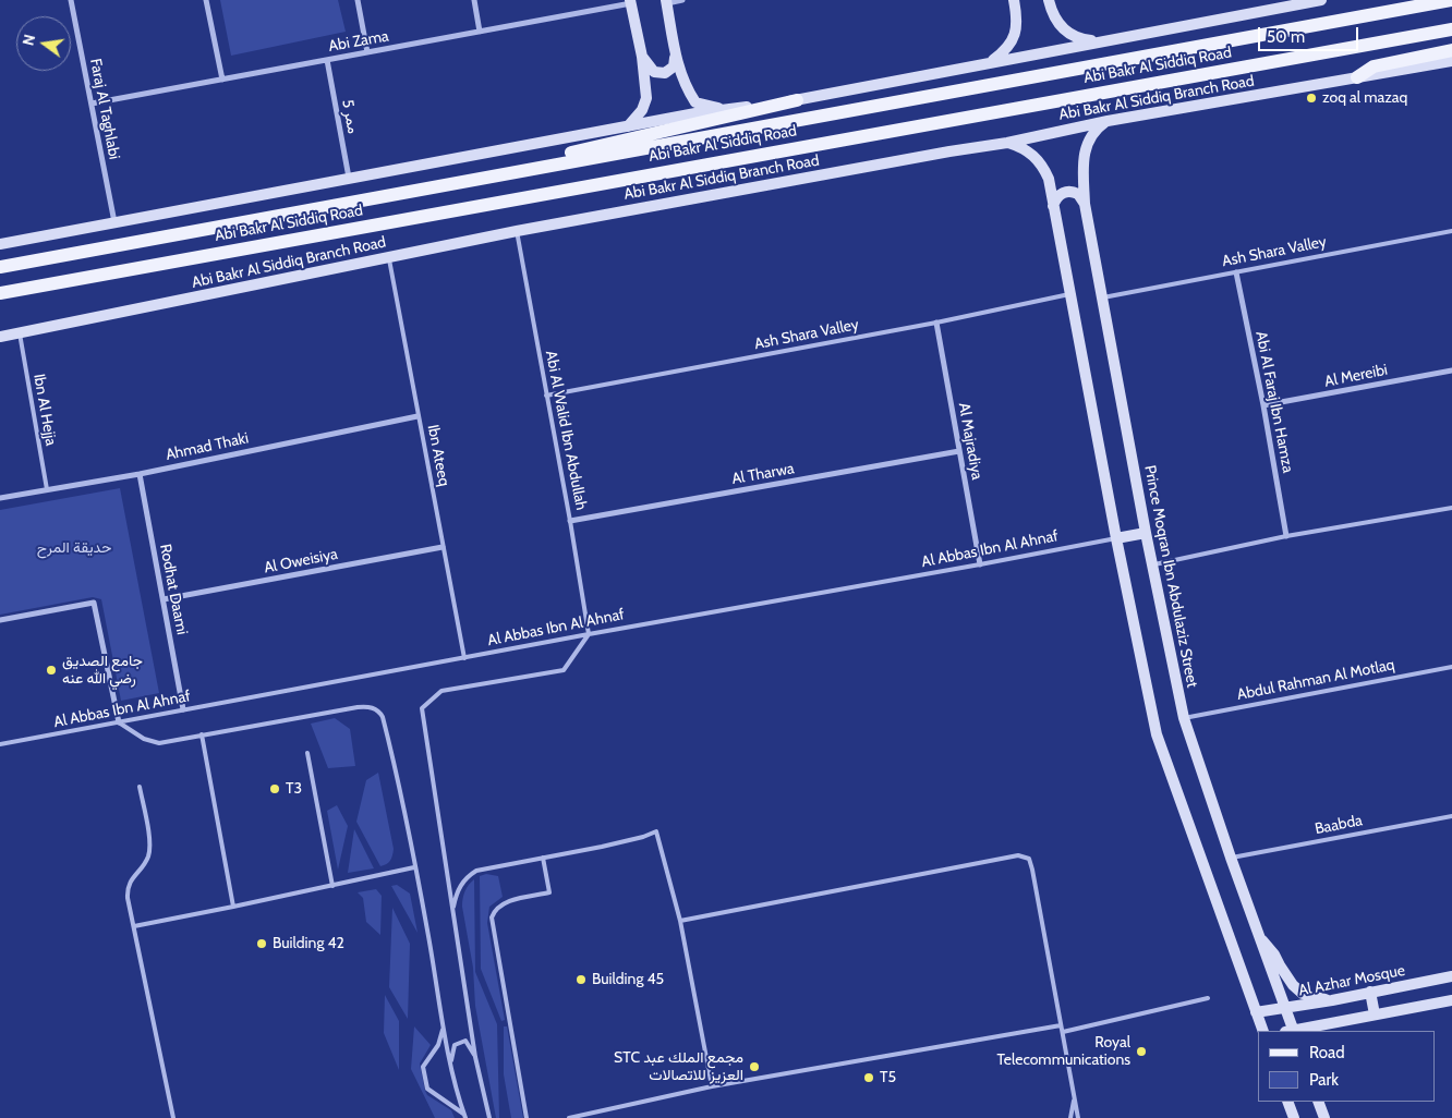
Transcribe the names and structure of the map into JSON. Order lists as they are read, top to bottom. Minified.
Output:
{"streets":{"main road":["Abi Bakr Al Siddiq Road"],"street":["Abi Zama","Abi Bakr Al Siddiq Branch Road","Faraj Al Taghlabi","ممر 5","Al Mereibi","Abi Al Faraj Ibn Hamza","Al Majradiya","Ahmad Thaki","Al Tharwa","Al Oweisiya","Prince Moqran Ibn Abdulaziz Street","Rodhat Daami","Al Azhar Mosque"],"lane":["Ash Shara Valley","Ibn Al Hejja","Abi Al Walid Ibn Abdullah","Ibn Ateeq","Al Abbas Ibn Al Ahnaf","Abdul Rahman Al Motlaq","Baabda"]},"crossings":[["Abi Zama","Faraj Al Taghlabi"],["Abi Zama","ممر 5"],["Abi Bakr Al Siddiq Branch Road","Ibn Al Hejja"],["Abi Bakr Al Siddiq Branch Road","Abi Al Walid Ibn Abdullah"],["Abi Bakr Al Siddiq Branch Road","Ibn Ateeq"],["Abi Bakr Al Siddiq Branch Road","Prince Moqran Ibn Abdulaziz Street"],["Ash Shara Valley","Abi Al Faraj Ibn Hamza"],["Ash Shara Valley","Abi Al Walid Ibn Abdullah"],["Ash Shara Valley","Al Majradiya"],["Ash Shara Valley","Prince Moqran Ibn Abdulaziz Street"],["Al Mereibi","Abi Al Faraj Ibn Hamza"],["Ibn Al Hejja","Ahmad Thaki"],["Abi Al Walid Ibn Abdullah","Al Tharwa"],["Abi Al Walid Ibn Abdullah","Al Abbas Ibn Al Ahnaf"],["Al Majradiya","Al Tharwa"],["Al Majradiya","Al Abbas Ibn Al Ahnaf"],["Ahmad Thaki","Ibn Ateeq"],["Ahmad Thaki","Rodhat Daami"],["Ibn Ateeq","Al Abbas Ibn Al Ahnaf"],["Ibn Ateeq","Al Oweisiya"],["Al Abbas Ibn Al Ahnaf","Rodhat Daami"],["Al Oweisiya","Rodhat Daami"],["Prince Moqran Ibn Abdulaziz Street","Abdul Rahman Al Motlaq"],["Prince Moqran Ibn Abdulaziz Street","Baabda"],["Prince Moqran Ibn Abdulaziz Street","Al Azhar Mosque"]],"parks":["حديقة المرح"],"places":["zoq al mazaq","جامع الصديق رضي الله عنه","T3","Building 42","Building 45","Royal Telecommunications","STC مجمع الملك عبد العزيز للاتصالات","T5"],"legend":["Road","Park"],"scale_bar":"50 m","north":"left"}
